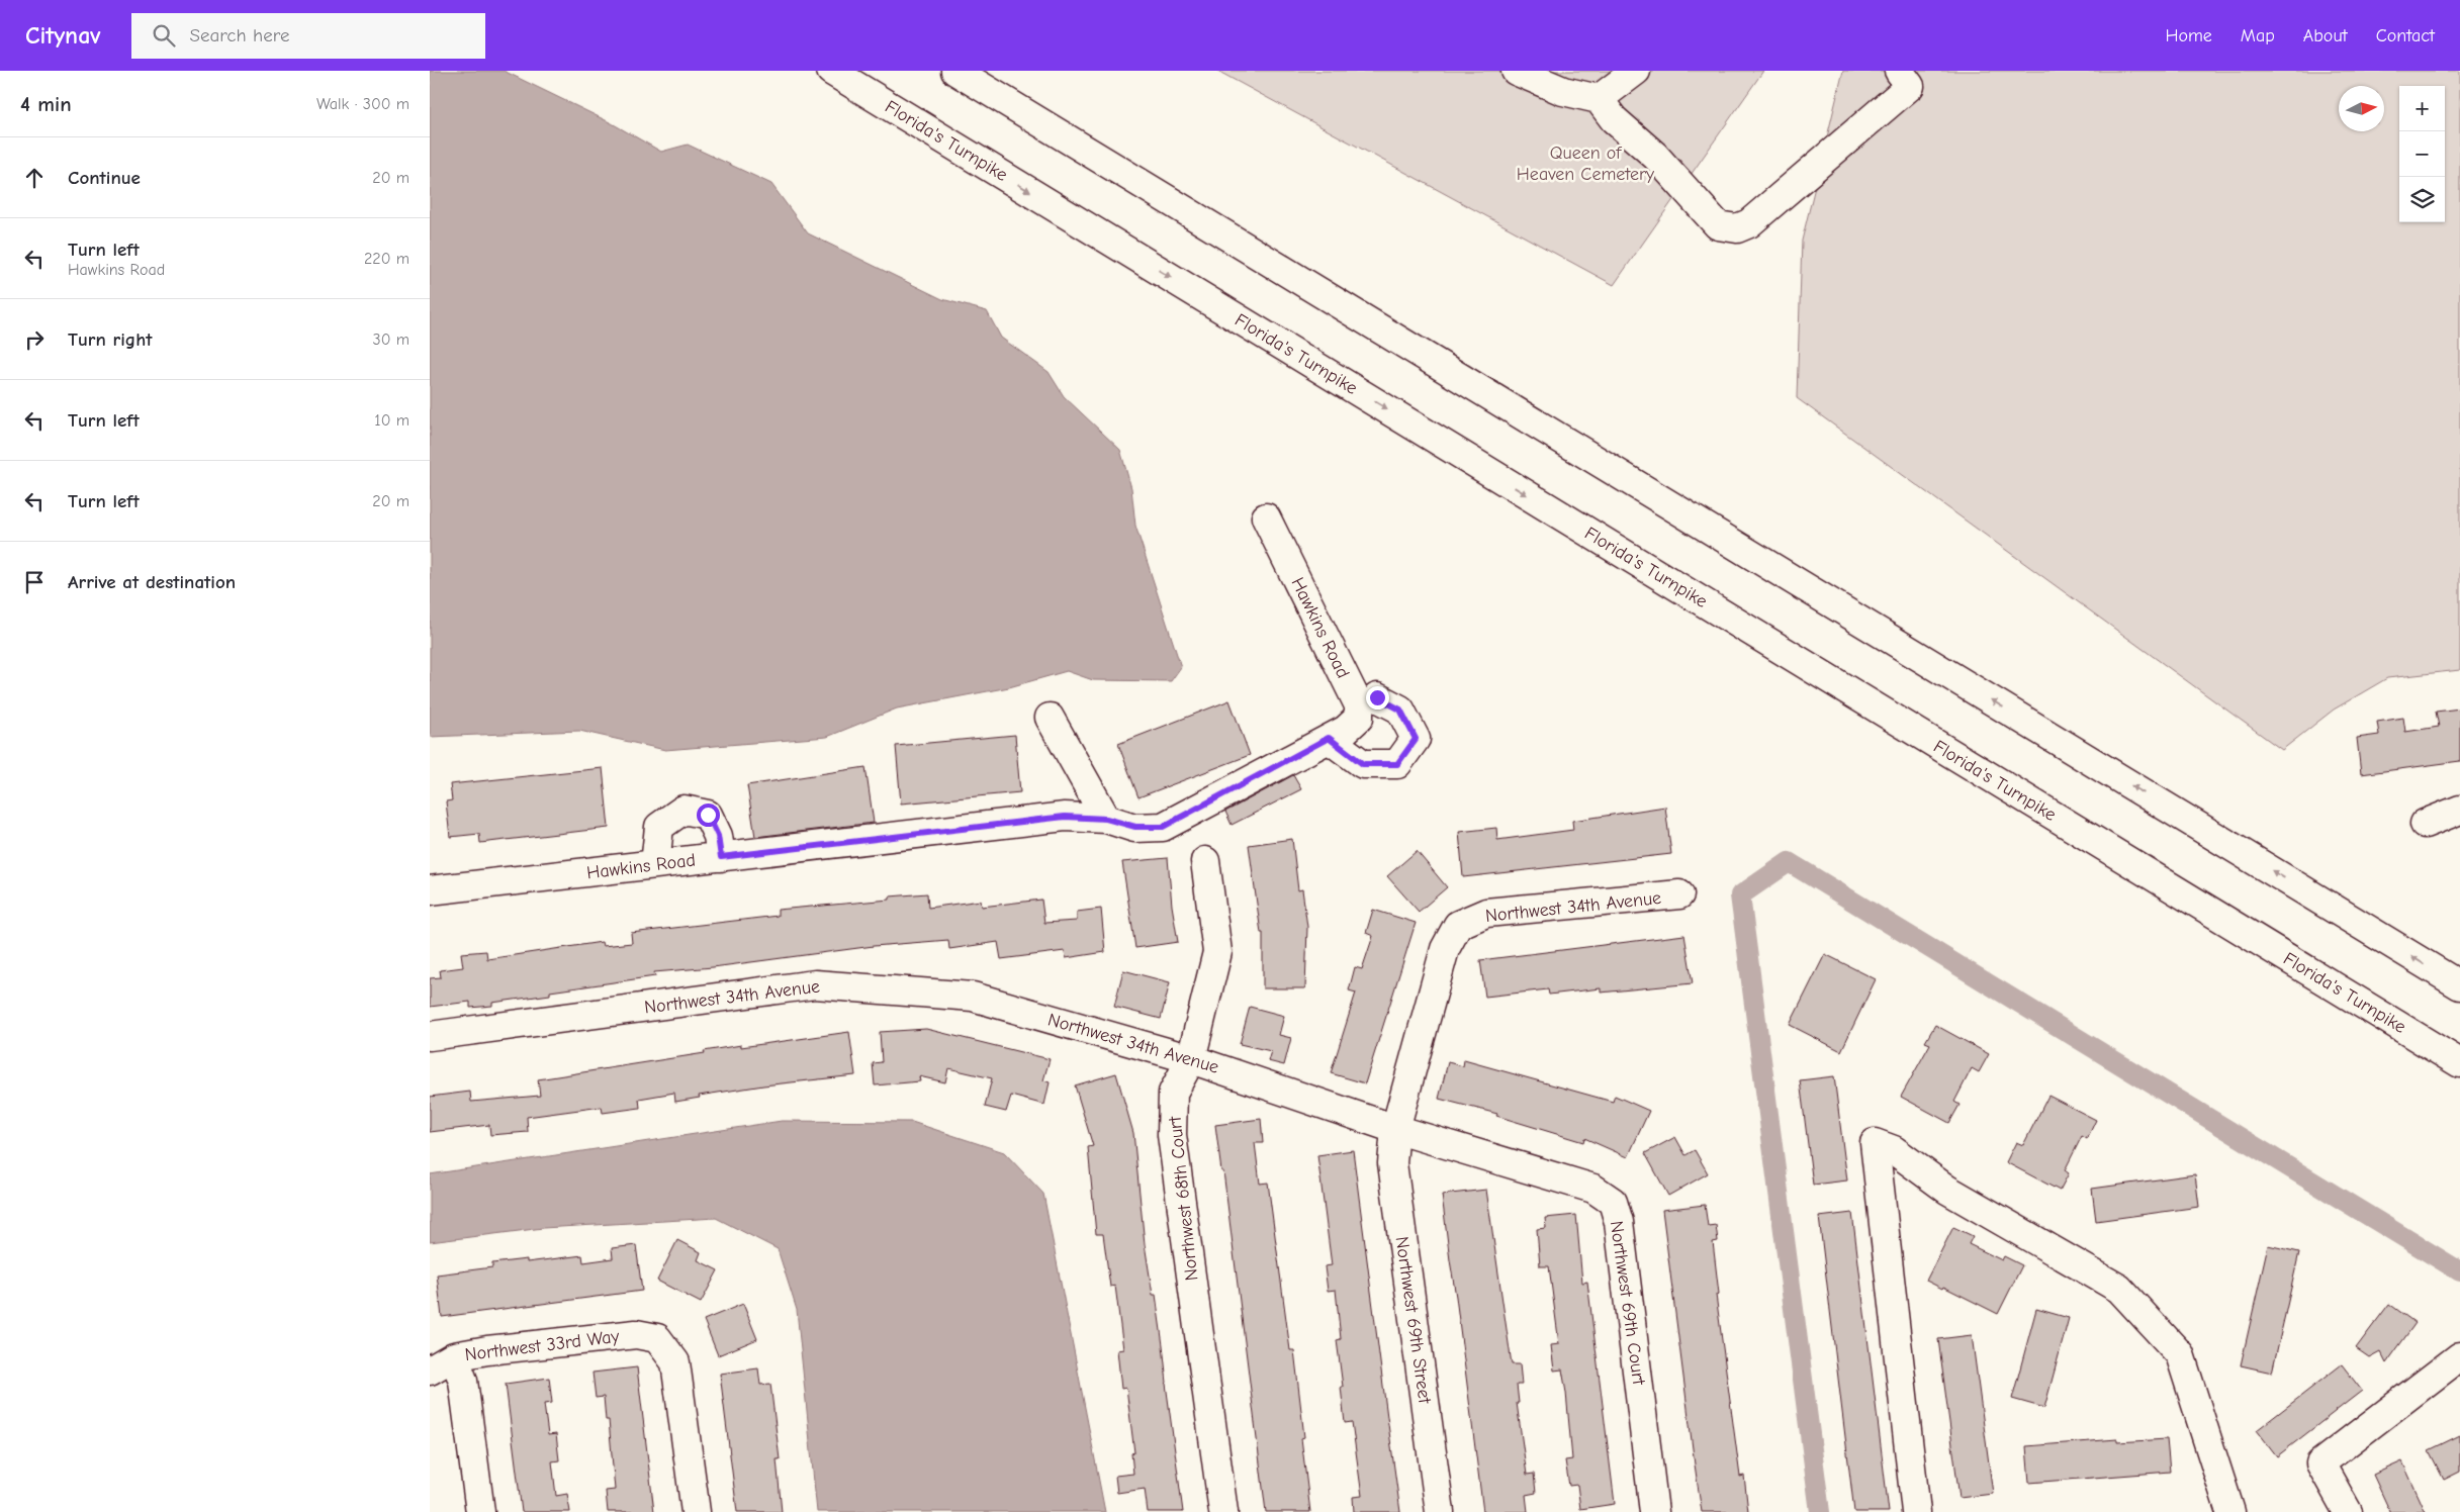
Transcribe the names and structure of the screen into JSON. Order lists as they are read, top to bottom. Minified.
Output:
{"streets":{"main road":["Florida's Turnpike","Hawkins Road","Northwest 34th Avenue","Northwest 68th Court","Northwest 69th Court","Northwest 69th Street","Northwest 33rd Way"]},"crossings":[["Northwest 34th Avenue","Northwest 68th Court"],["Northwest 34th Avenue","Northwest 69th Court"],["Northwest 34th Avenue","Northwest 69th Street"],["Northwest 69th Court","Northwest 69th Street"]],"parks":["Queen of Heaven Cemetery"],"north":"right","page":{"header":"Citynav","search":"Search here","nav":["Home","Map","About","Contact"],"heading":["4 min","Walk · 300 m"],"map_buttons":["+","−"],"list":[["Continue","20 m"],["Turn left","Hawkins Road","220 m"],["Turn right","30 m"],["Turn left","10 m"],["Turn left","20 m"],"Arrive at destination"]}}
